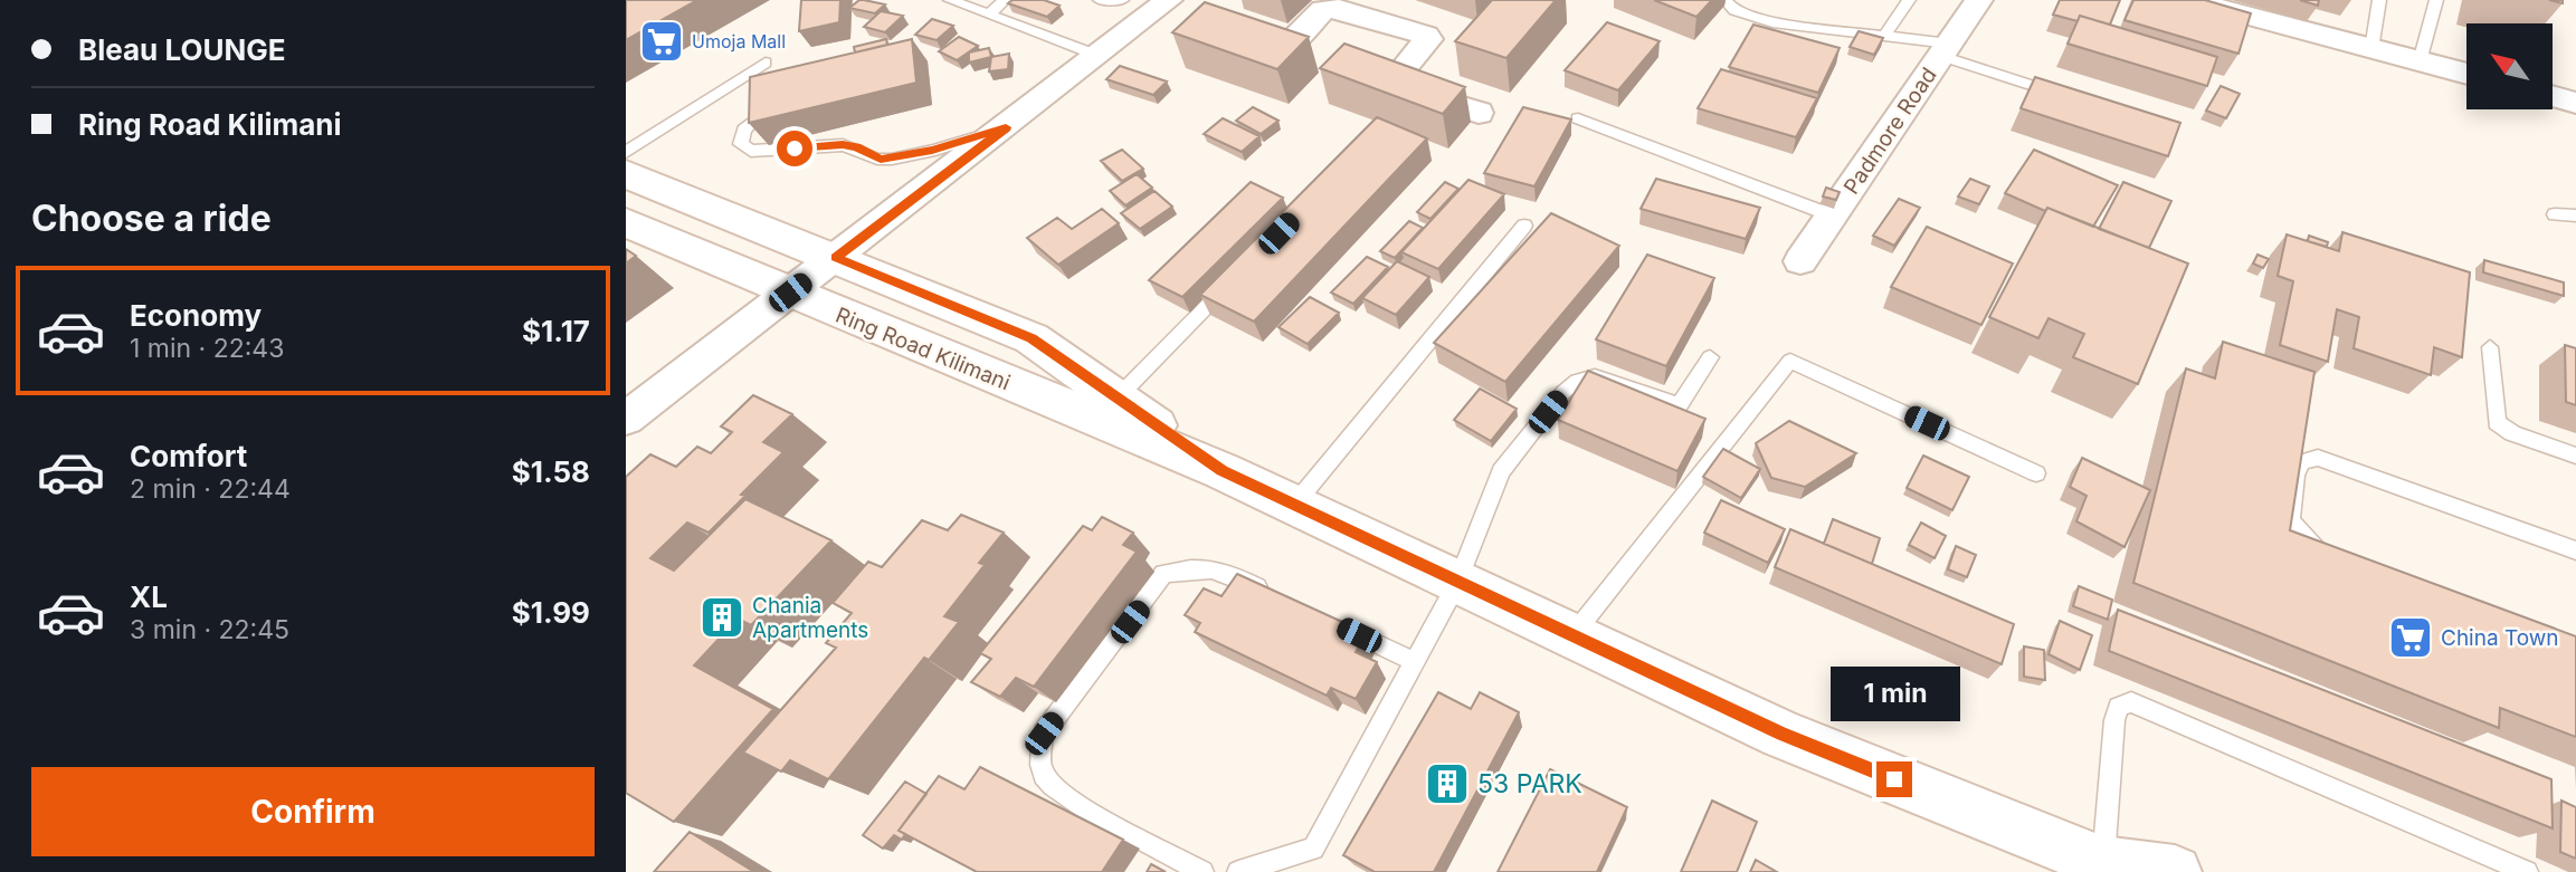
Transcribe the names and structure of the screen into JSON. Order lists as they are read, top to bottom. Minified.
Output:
{"streets":{"main road":["Ring Road Kilimani"],"street":["Padmore Road"]},"places":{"supermarket":["Umoja Mall","China Town"],"building":["Chania Apartments","53 PARK"]},"north":"top left","page":{"banner":["Bleau LOUNGE","Ring Road Kilimani"],"heading":"Choose a ride","list":[{"name":"Economy","note":"1 min · 22:43","value":"$1.17"},{"name":"Comfort","note":"2 min · 22:44","value":"$1.58"},{"name":"XL","note":"3 min · 22:45","value":"$1.99"}],"bubble":"1 min","buttons":"Confirm"}}
